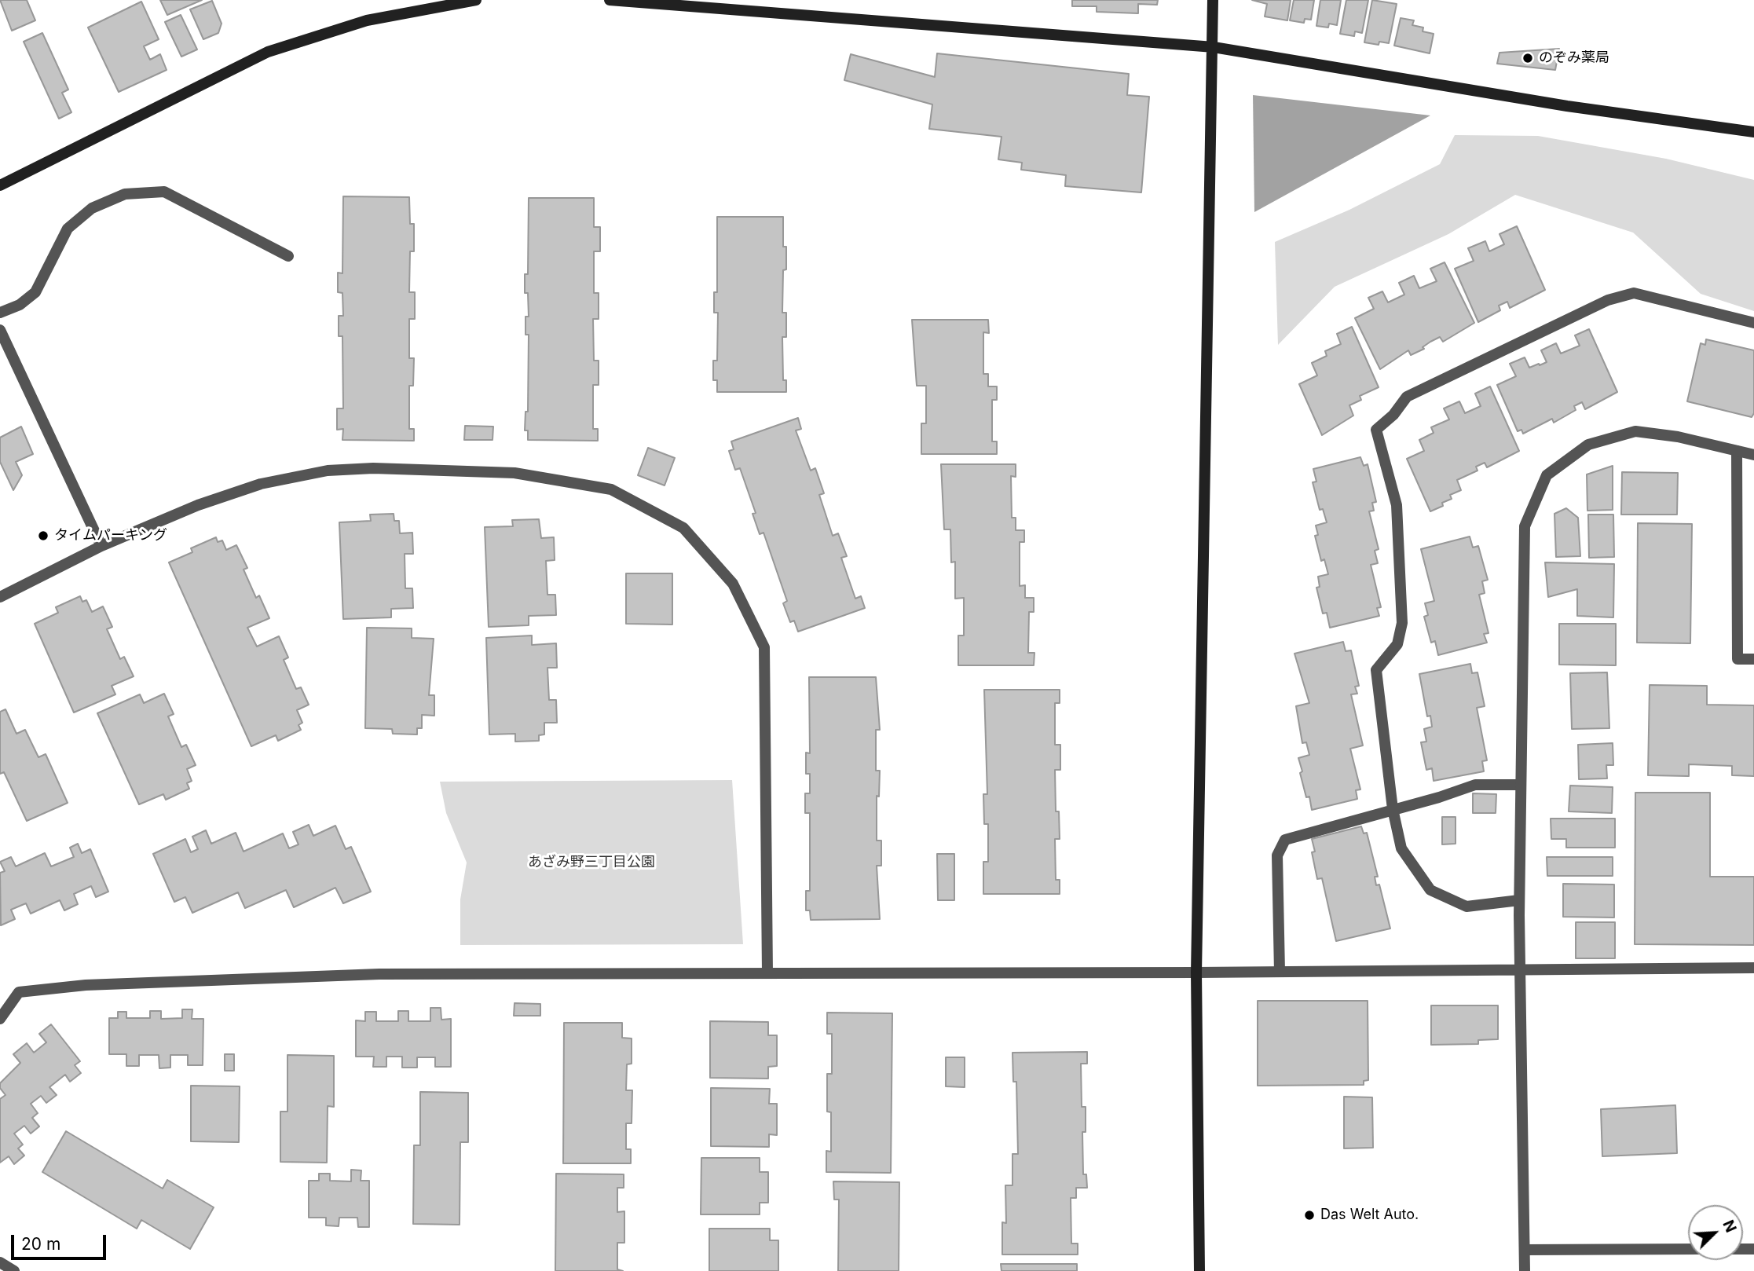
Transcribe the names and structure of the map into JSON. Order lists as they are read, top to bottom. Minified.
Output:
{"parks":["あざみ野三丁目公園"],"places":["のぞみ薬局","タイムパーキング","Das Welt Auto."],"scale_bar":"20 m","north":"top right"}
